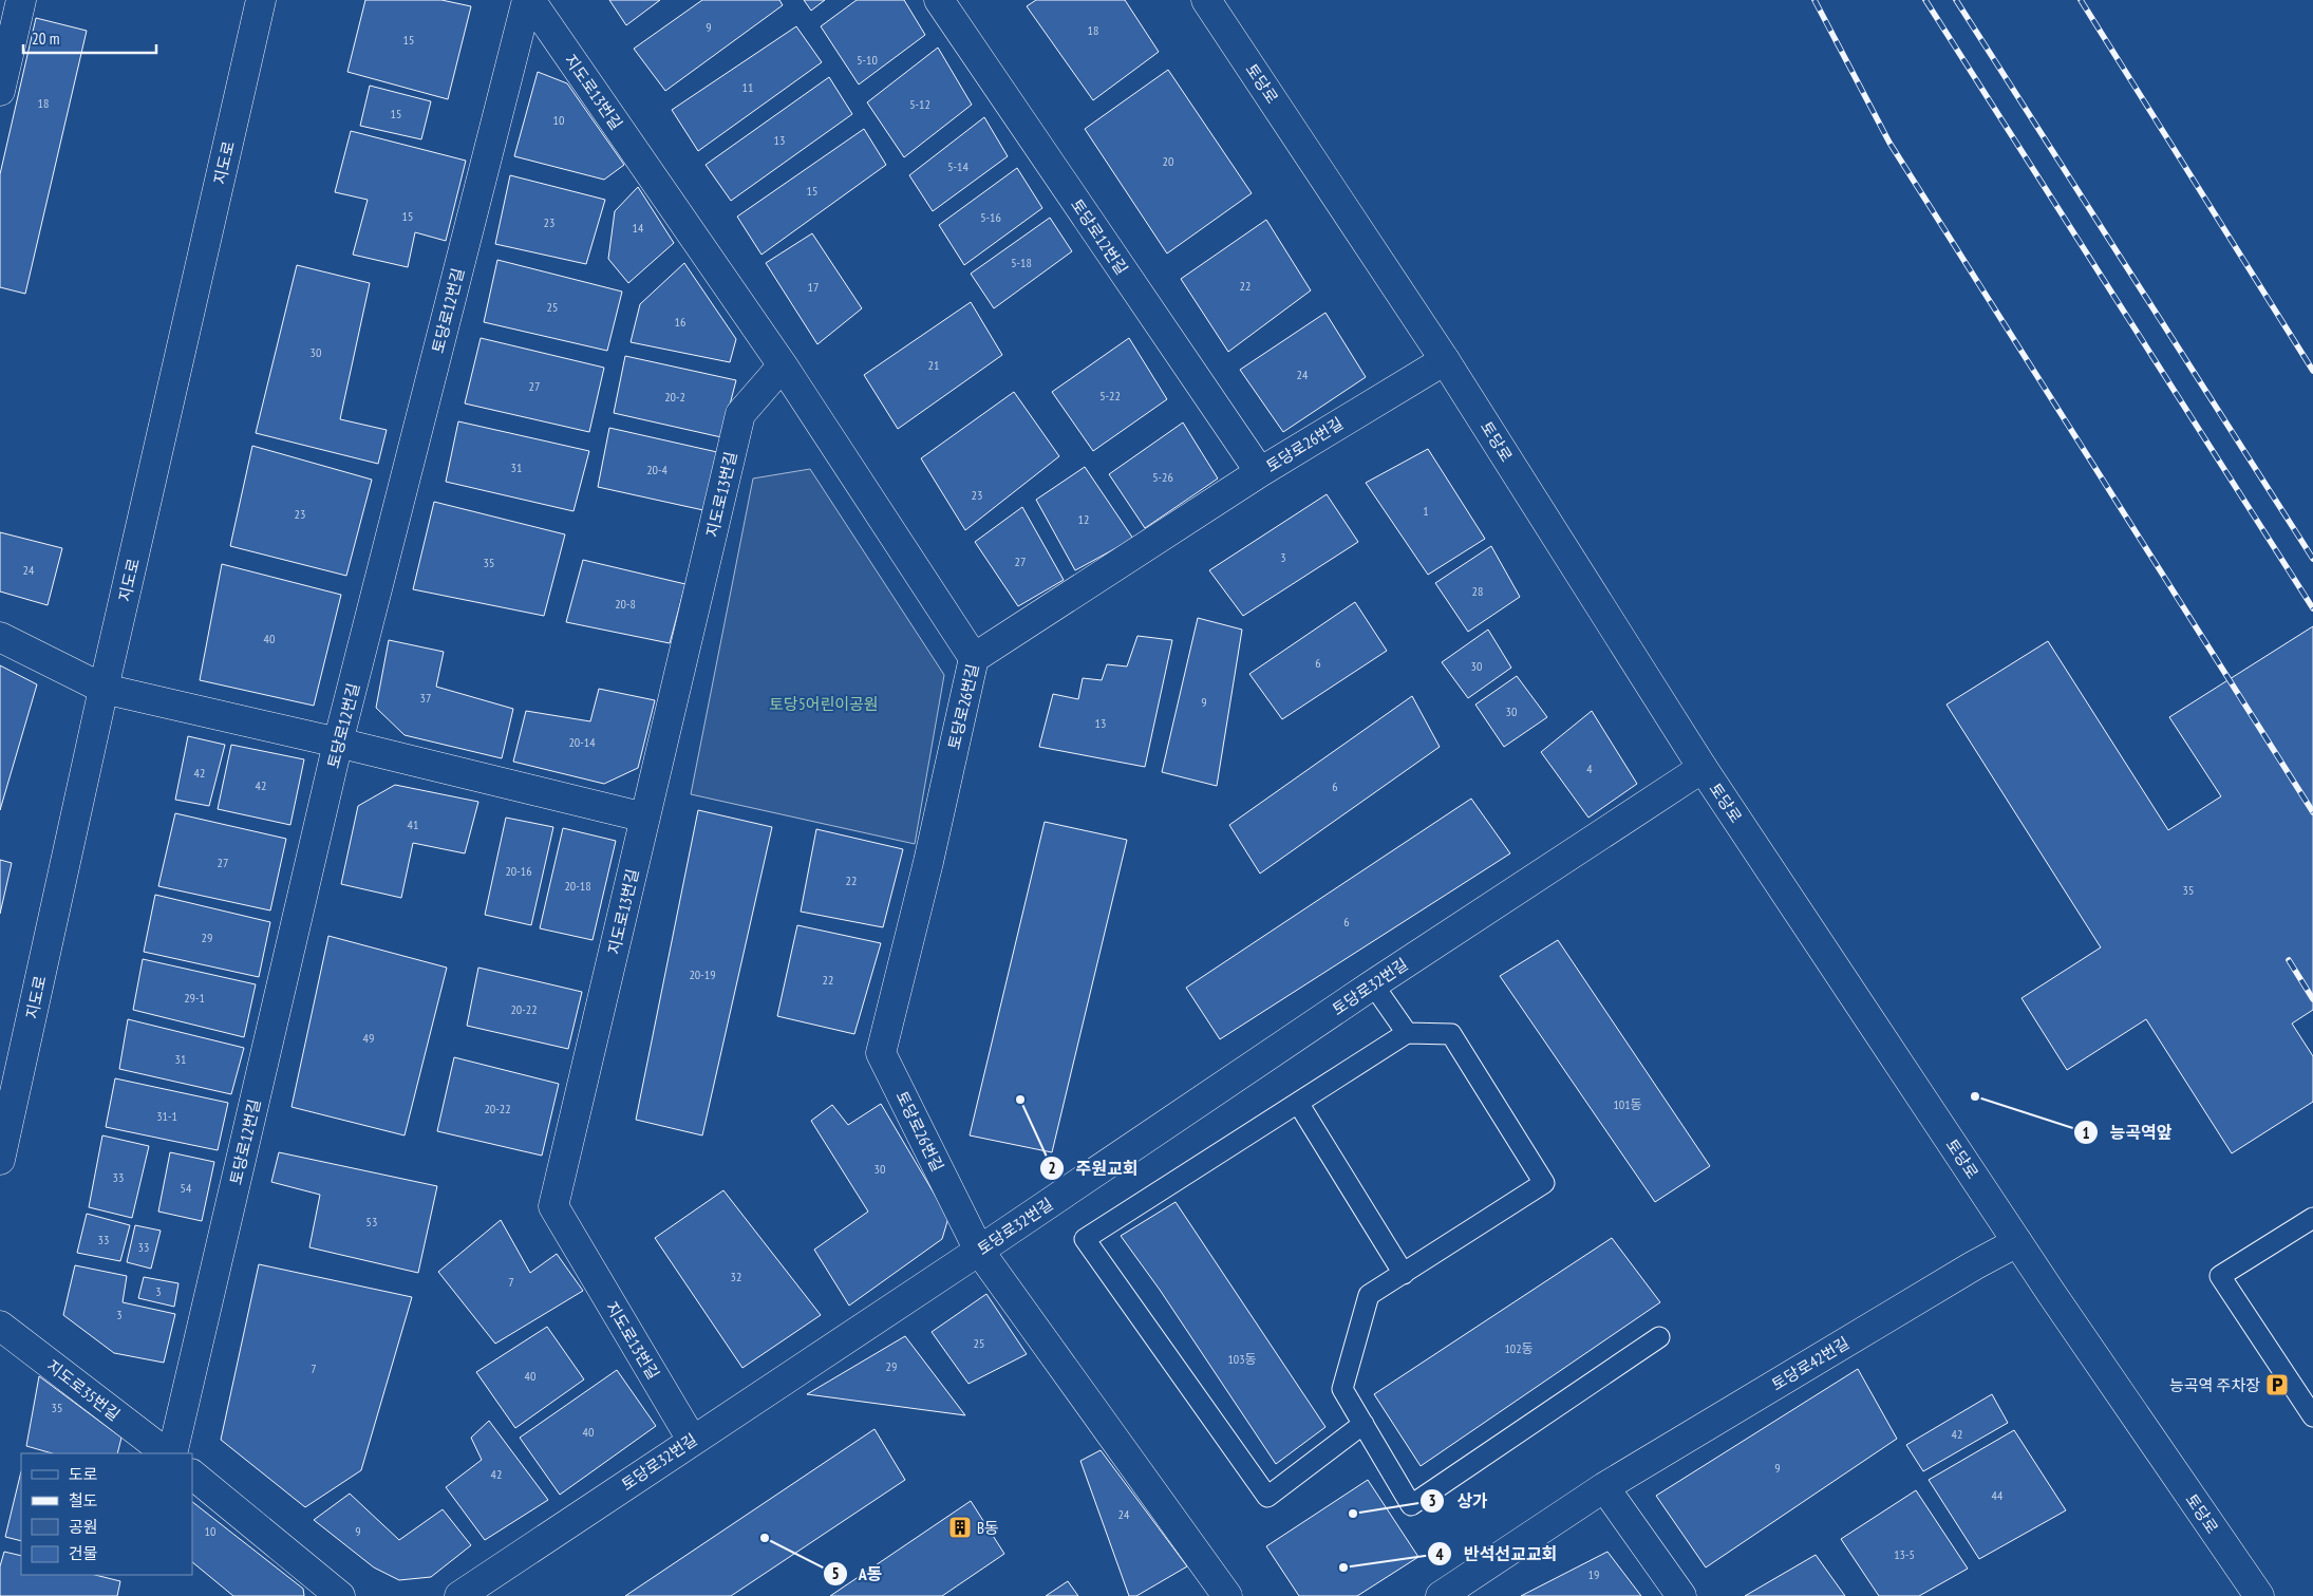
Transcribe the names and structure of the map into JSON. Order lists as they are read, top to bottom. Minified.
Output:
{"streets":{"street":["토당로","지도로13번길","지도로","토당로12번길","토당로26번길","토당로32번길","토당로42번길","지도로35번길"]},"crossings":[["토당로","토당로26번길"],["토당로","토당로32번길"],["토당로","토당로42번길"],["지도로13번길","토당로12번길"],["지도로13번길","토당로26번길"],["지도로13번길","토당로32번길"],["토당로12번길","토당로26번길"],["토당로26번길","토당로32번길"]],"parks":["토당5어린이공원"],"places":{"other":["능곡역앞","주원교회","상가","A동","반석선교교회"],"parking":["능곡역 주차장"],"building":["B동"]},"house_numbers":["9","18","15","5-10","11","18","5-12","15","10","13","20","5-14","15","15","5-16","23","14","5-18","22","17","25","16","30","21","24","27","5-22","20-2","31","20-4","5-26","23","1","23","12","3","27","35","24","28","20-8","40","6","30","37","9","30","13","20-14","4","42","42","6","41","27","20-16","22","20-18","35","6","29","20-19","22","29-1","20-22","49","31","101동","20-22","31-1","30","33","54","53","33","33","32","7","3","3","25","102동","103동","29","7","40","35","40","42","9","42","44","24","10","9","13-5","19"],"legend":["도로","철도","공원","건물"],"scale_bar":"20 m"}
